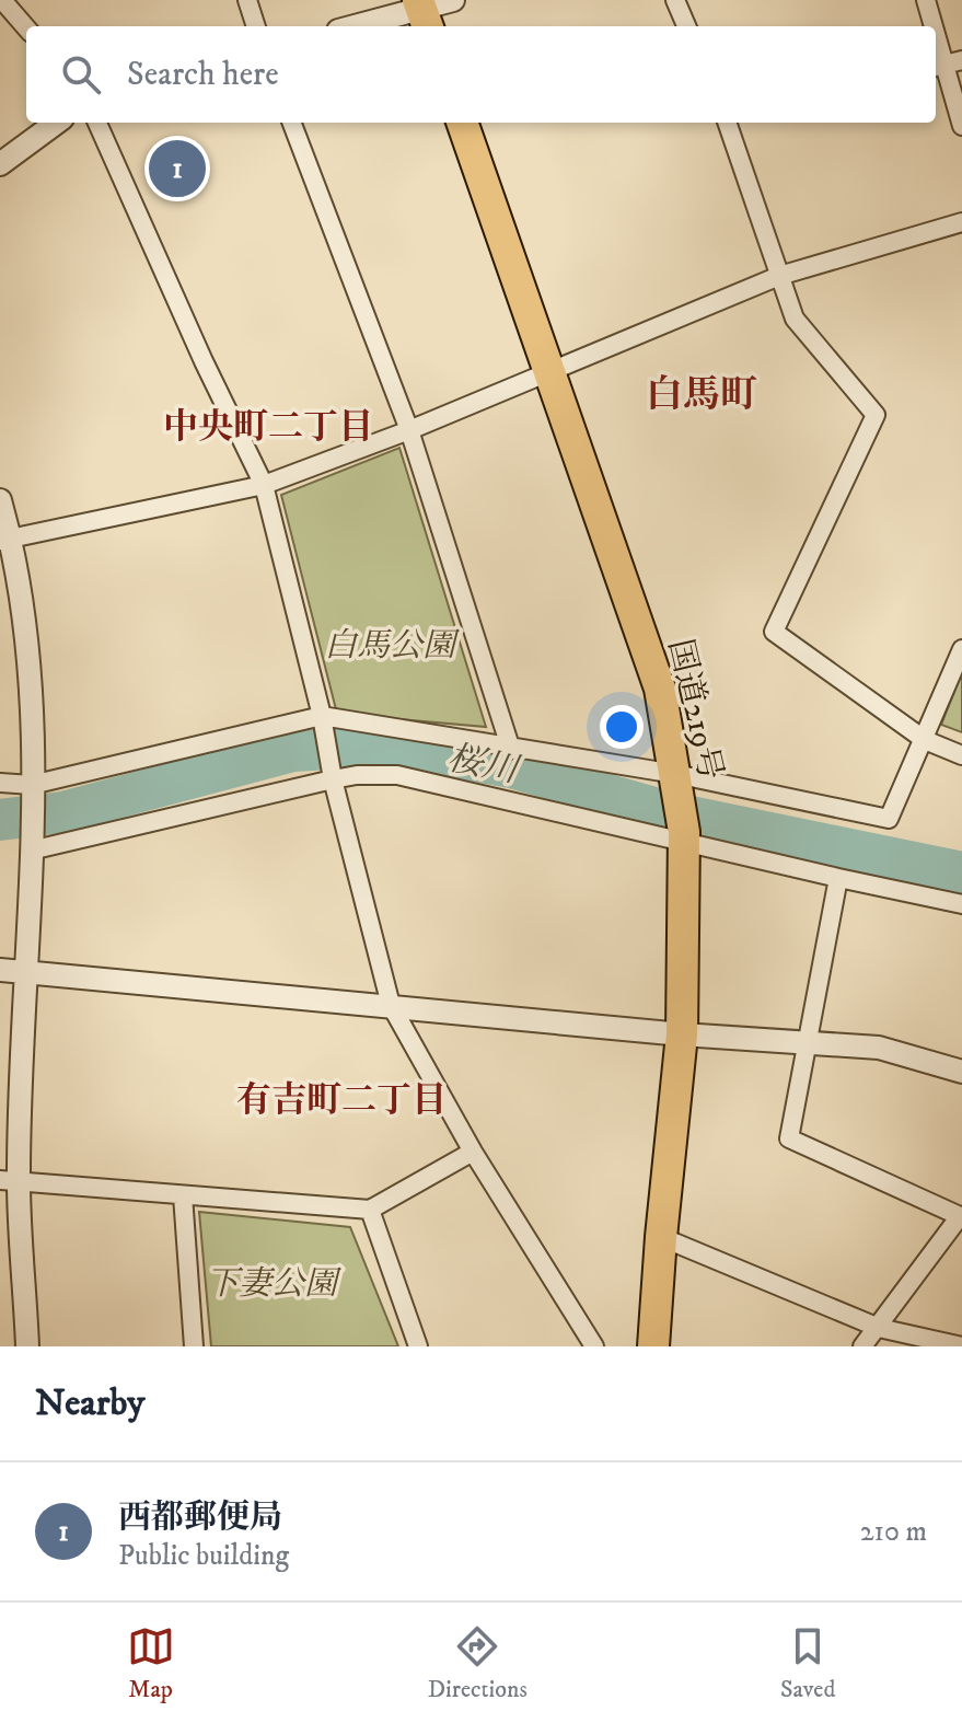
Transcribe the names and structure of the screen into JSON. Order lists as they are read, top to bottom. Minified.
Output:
{"streets":{"highway":["国道219号"]},"districts":["白馬町","中央町二丁目","有吉町二丁目"],"water":["桜川"],"parks":["白馬公園","下妻公園"],"page":{"search":"Search here","pins":"1","heading":"Nearby","list":[{"mark":"1","name":"西都郵便局","note":"Public building","value":"210 m"}],"nav":["Map","Directions","Saved"]}}
